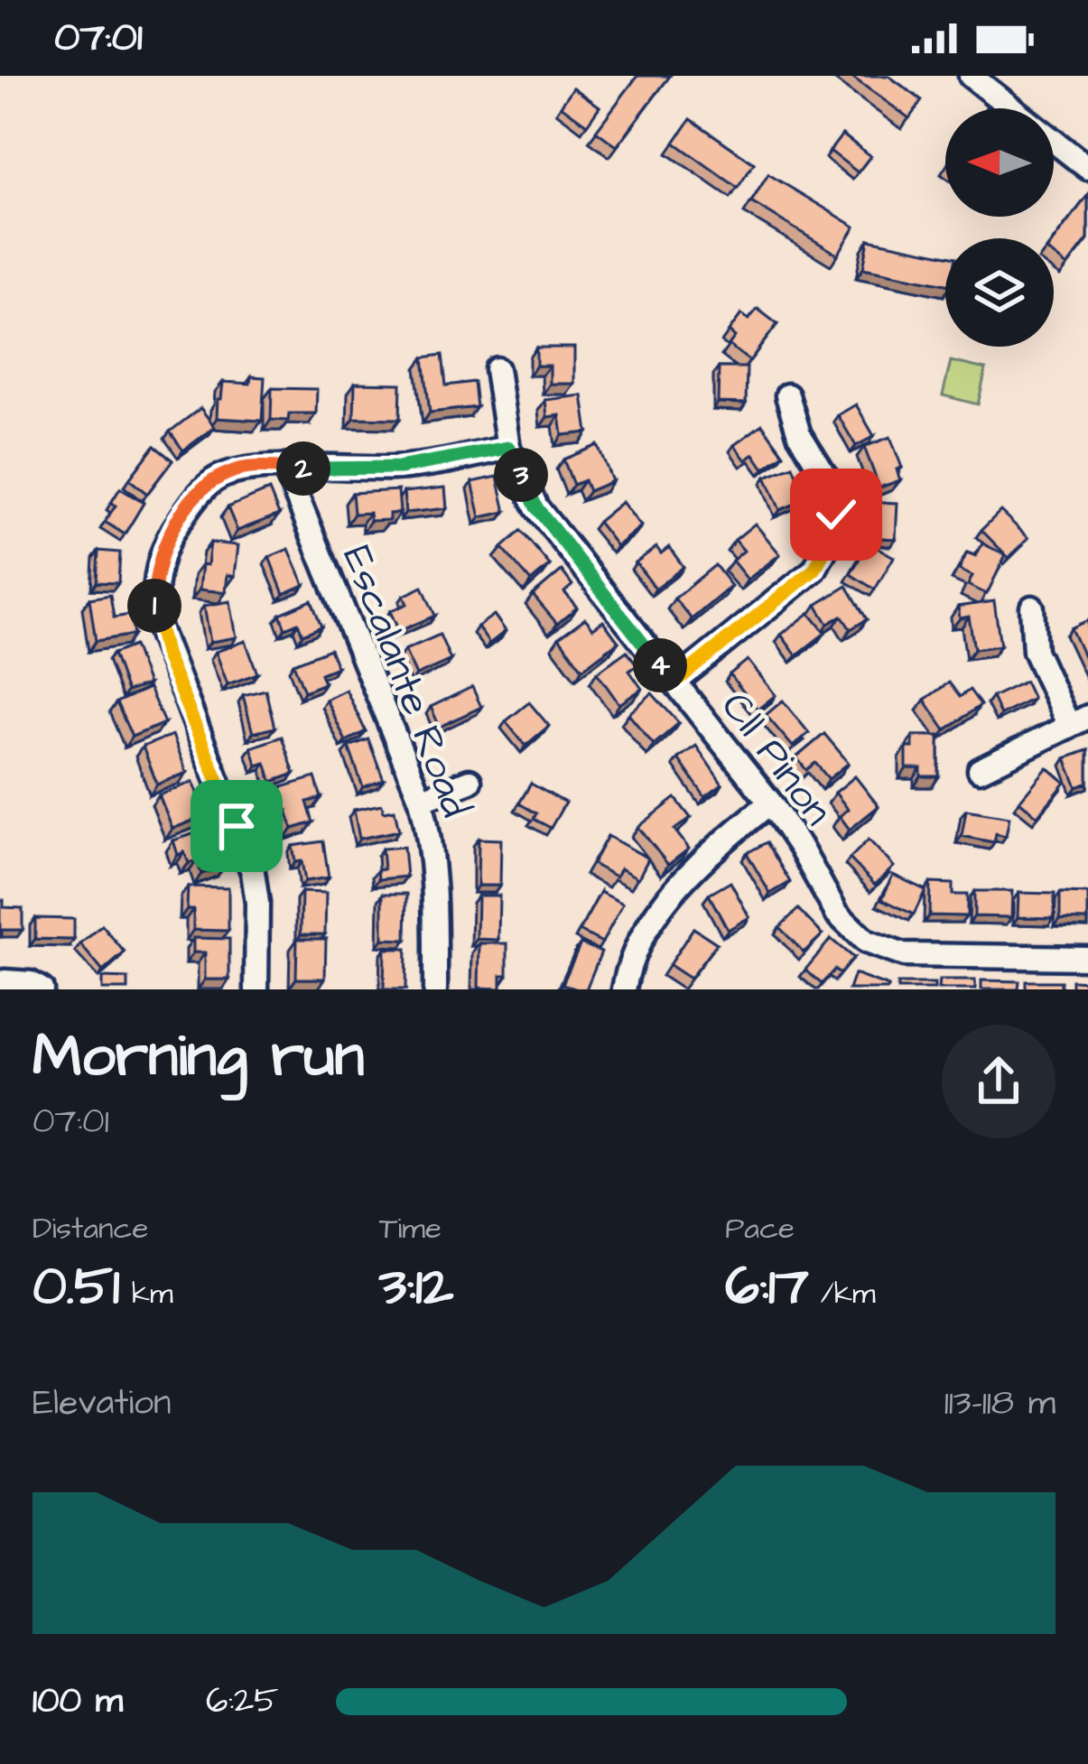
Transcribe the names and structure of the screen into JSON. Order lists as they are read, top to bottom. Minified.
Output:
{"streets":{"street":["Escalante Road","Cll Pinon"]},"north":"left","page":{"status":"07:01","pins":["2","3","1","4"],"heading":["Morning run","07:01"],"stats":[["Distance","0.51 km"],["Time","3:12"],["Pace","6:17 /km"]],"chart":["Elevation","113–118 m"],"list":[{"name":"100 m","note":"6:25"}]}}
